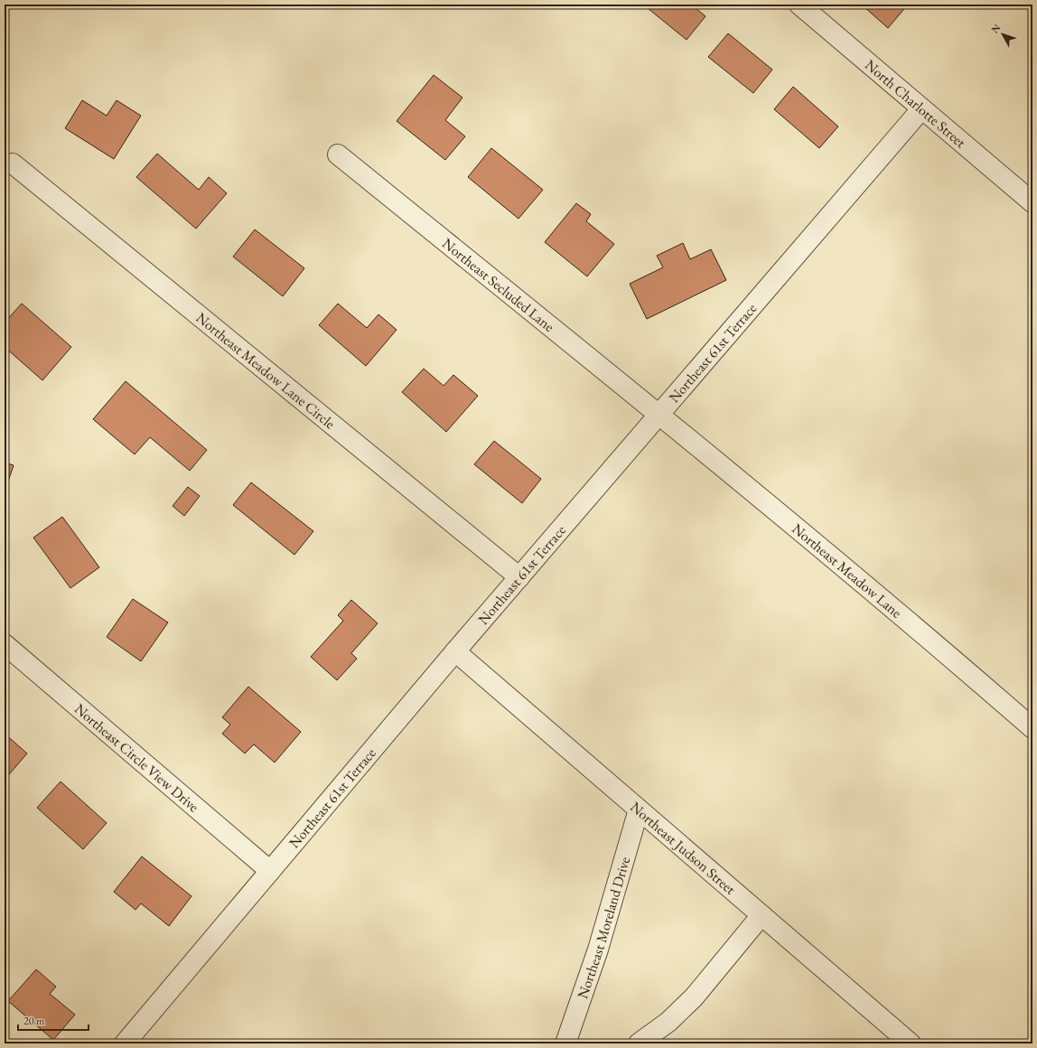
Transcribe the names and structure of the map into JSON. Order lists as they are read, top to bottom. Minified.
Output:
{"streets":{"street":["North Charlotte Street","Northeast Secluded Lane","Northeast 61st Terrace","Northeast Meadow Lane Circle","Northeast Meadow Lane","Northeast Circle View Drive","Northeast Judson Street","Northeast Moreland Drive"]},"crossings":[["North Charlotte Street","Northeast 61st Terrace"],["Northeast Secluded Lane","Northeast 61st Terrace"],["Northeast Secluded Lane","Northeast Meadow Lane"],["Northeast 61st Terrace","Northeast Meadow Lane Circle"],["Northeast 61st Terrace","Northeast Meadow Lane"],["Northeast 61st Terrace","Northeast Circle View Drive"],["Northeast 61st Terrace","Northeast Judson Street"],["Northeast Judson Street","Northeast Moreland Drive"]],"scale_bar":"20 m","north":"top left"}
